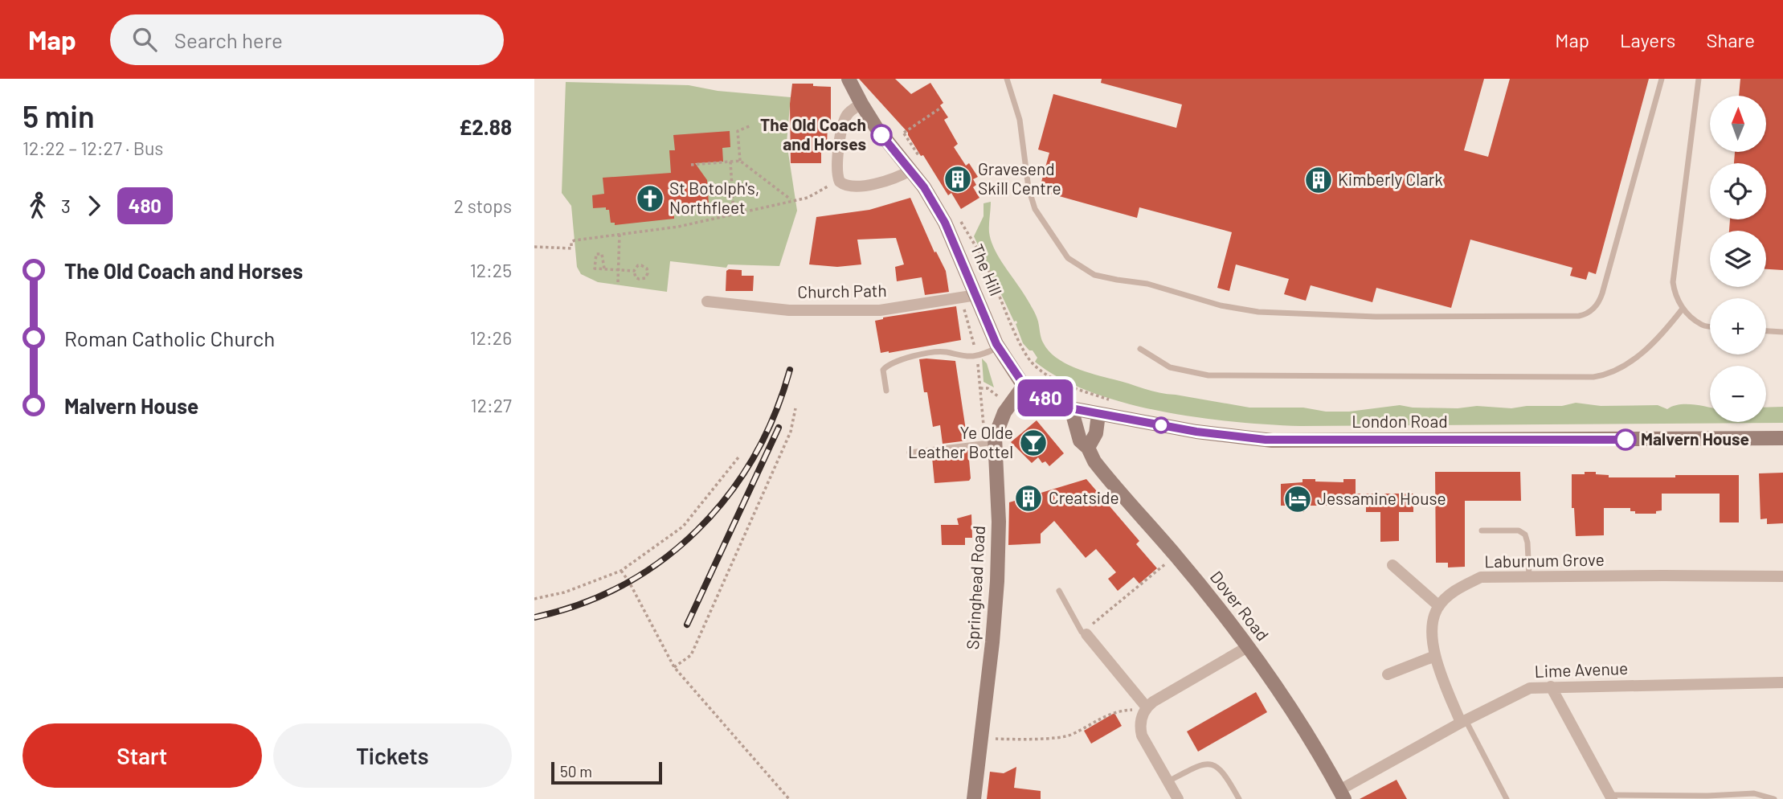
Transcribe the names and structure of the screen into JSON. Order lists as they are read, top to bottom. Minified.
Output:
{"streets":{"main road":["The Hill","London Road","Springhead Road","Dover Road"],"street":["Church Path","Laburnum Grove","Lime Avenue"]},"crossings":[["The Hill","Church Path"],["The Hill","London Road"],["The Hill","Springhead Road"],["London Road","Springhead Road"],["London Road","Dover Road"],["Dover Road","Lime Avenue"]],"places":{"other":["The Old Coach and Horses","Malvern House"],"building":["Gravesend Skill Centre","Kimberly Clark","Creatside"],"church":["St Botolph's, Northfleet"],"bar":["Ye Olde Leather Bottel"],"hotel":["Jessamine House"]},"lines":["bus line 480"],"scale_bar":"50 m","north":"top","page":{"header":"Map","search":"Search here","nav":["Map","Layers","Share"],"heading":["5 min","12:22 – 12:27 · Bus","£2.88"],"on_map":"480","map_buttons":["+","−"],"legs":["3","480","2 stops"],"list":[{"name":"The Old Coach and Horses","value":"12:25"},{"name":"Roman Catholic Church","value":"12:26"},{"name":"Malvern House","value":"12:27"}],"buttons":["Start","Tickets"],"scale":"50 m"}}
